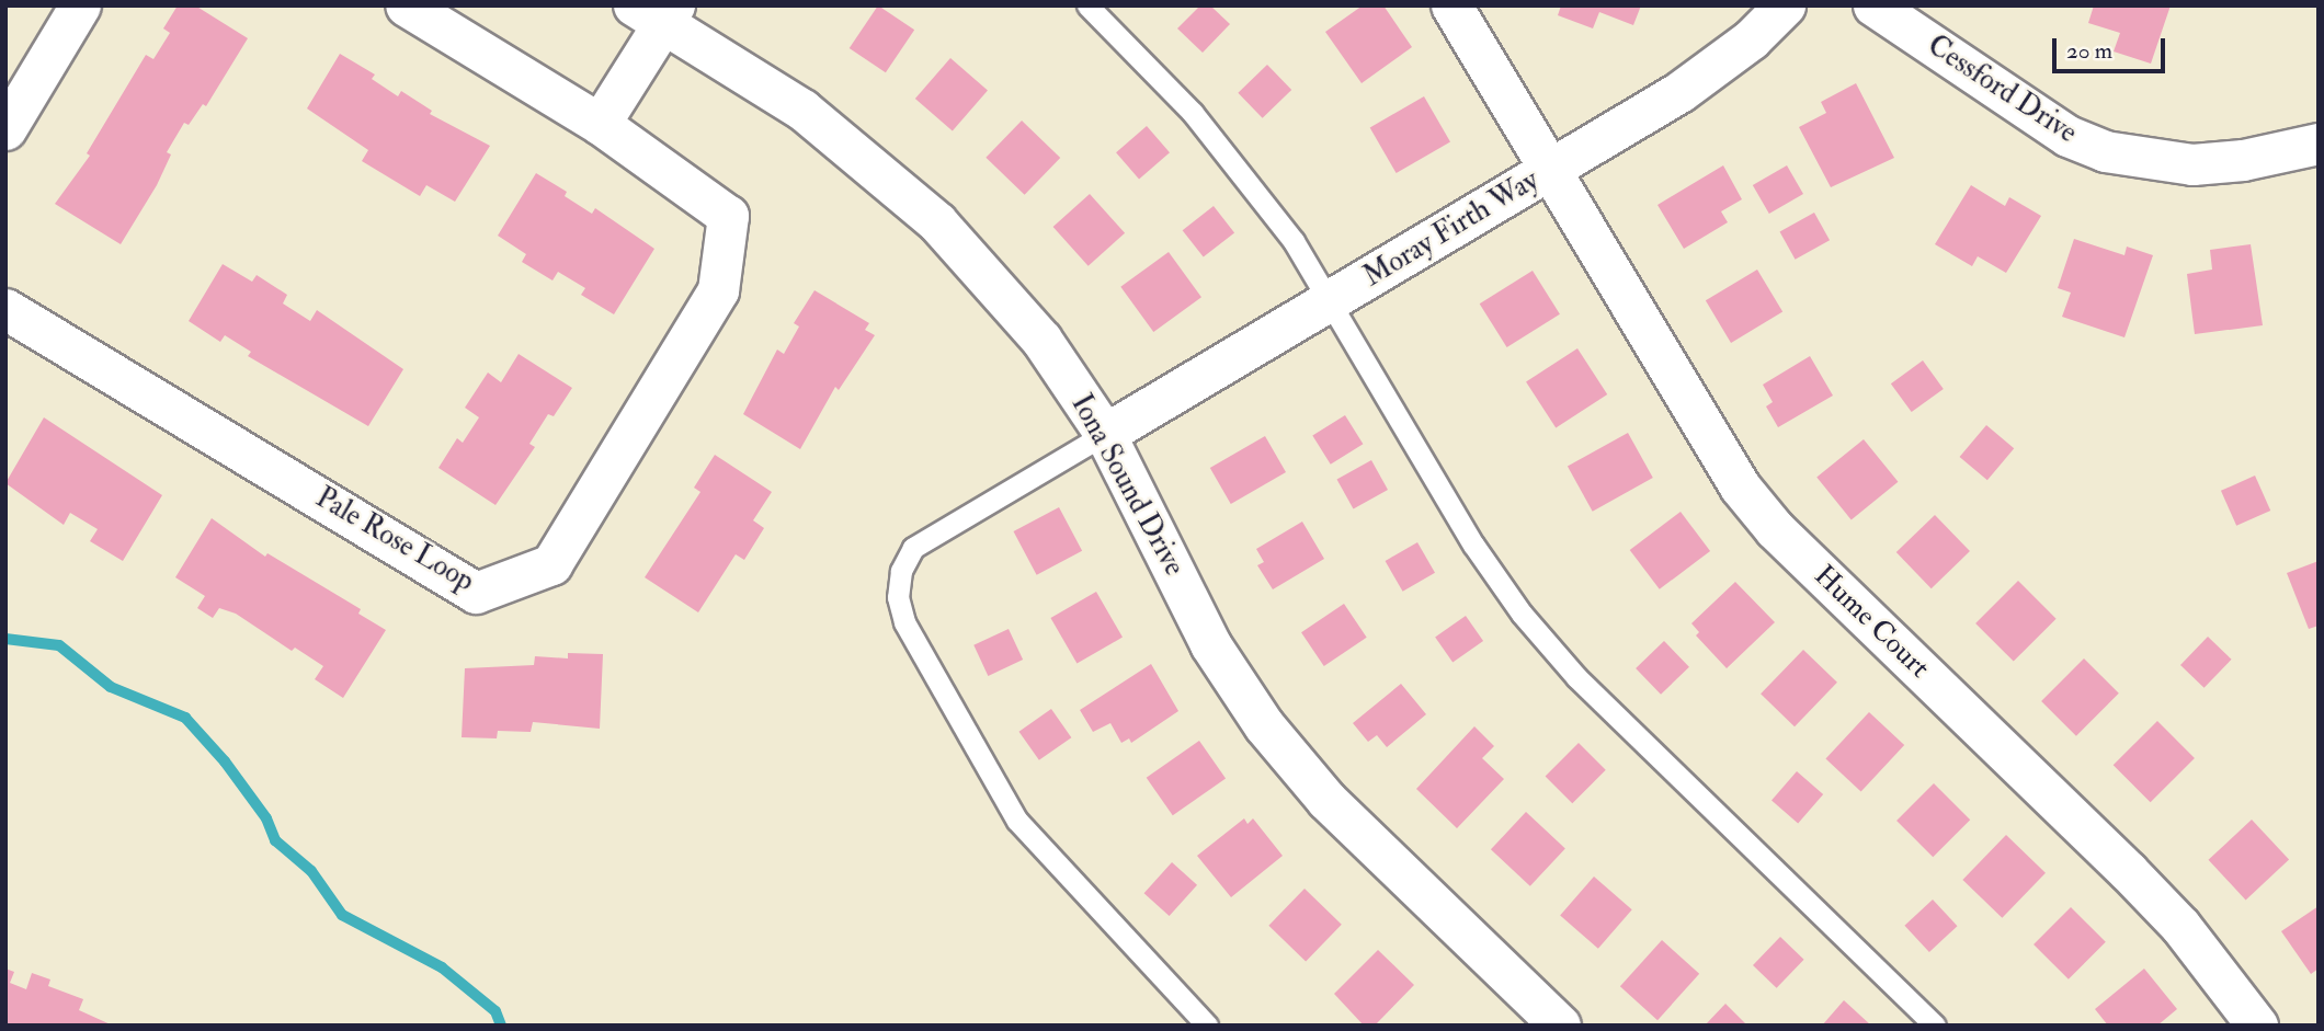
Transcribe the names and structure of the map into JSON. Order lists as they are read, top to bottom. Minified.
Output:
{"streets":{"street":["Cessford Drive","Moray Firth Way","Iona Sound Drive","Pale Rose Loop","Hume Court"]},"crossings":[["Moray Firth Way","Iona Sound Drive"],["Moray Firth Way","Hume Court"]],"scale_bar":"20 m"}
